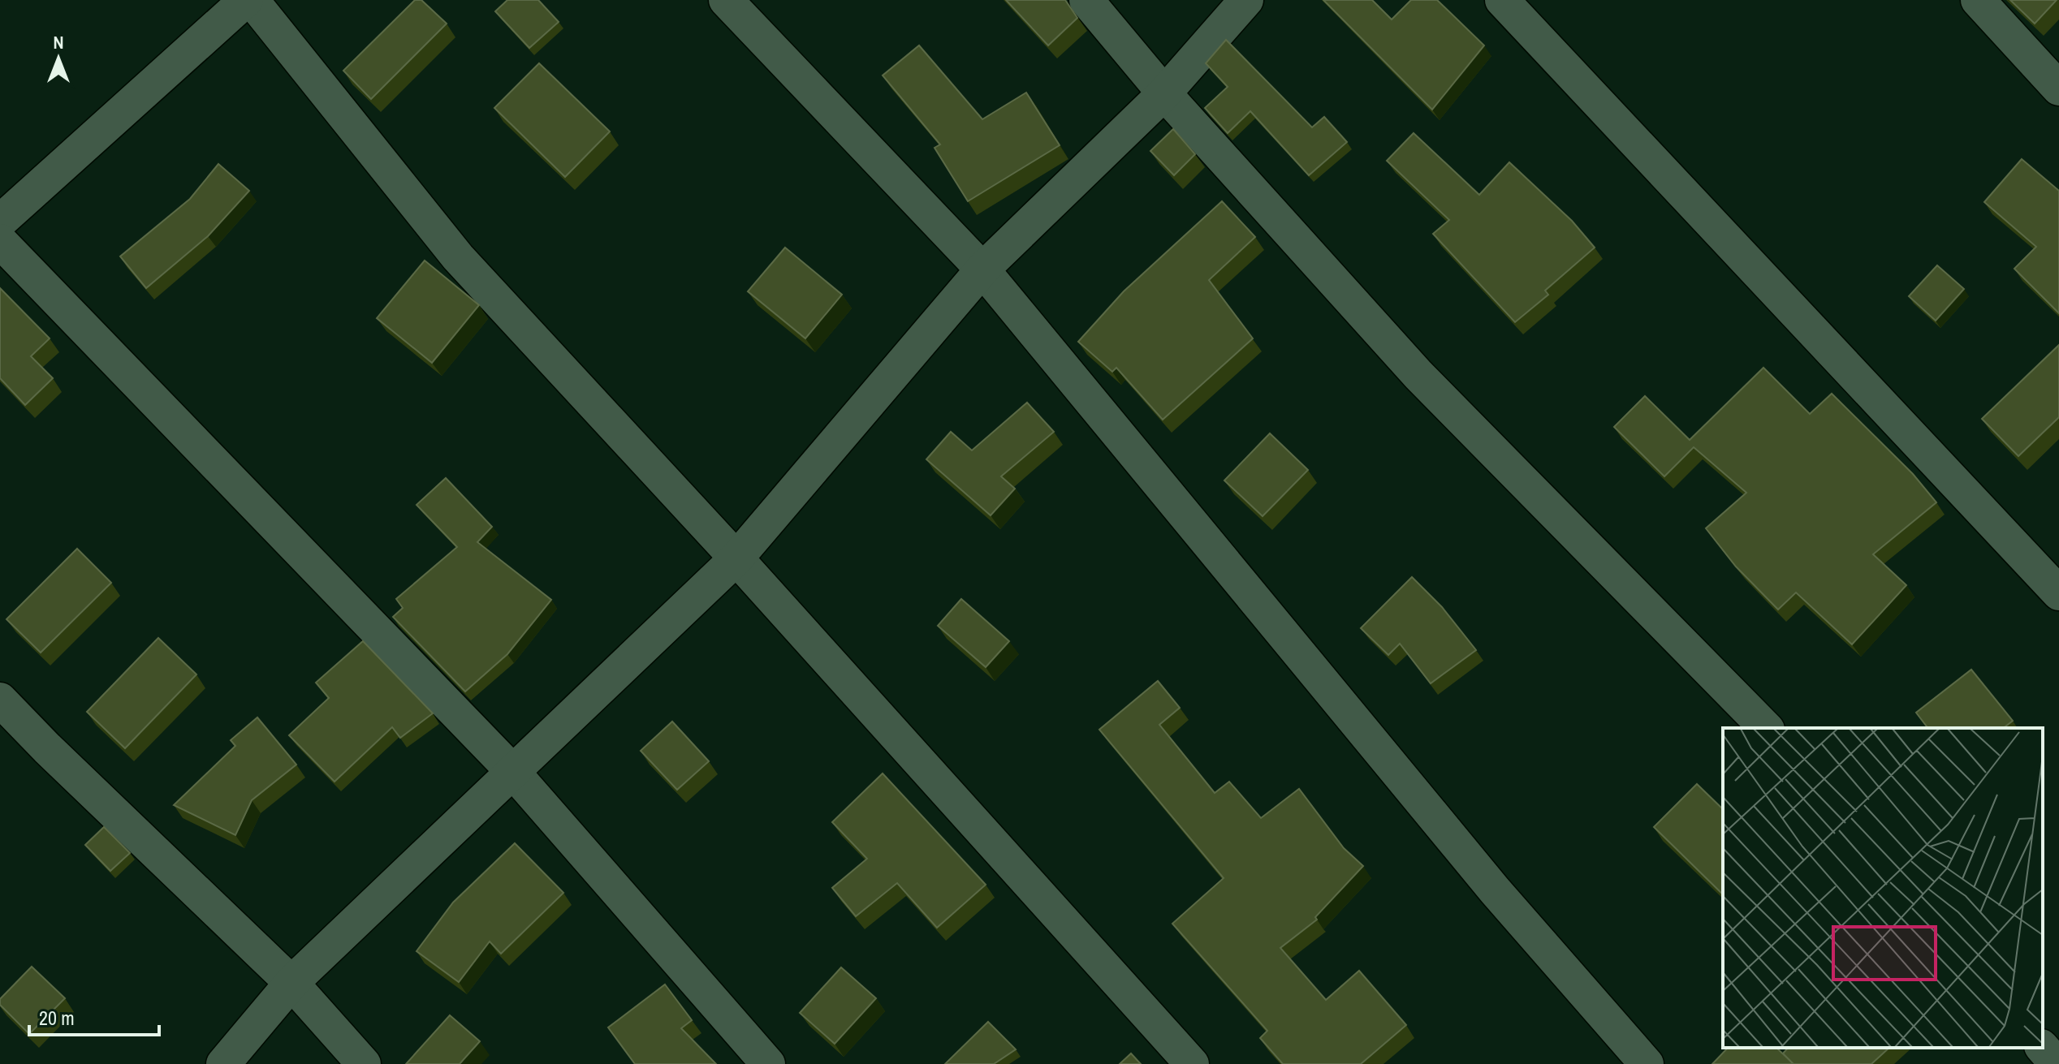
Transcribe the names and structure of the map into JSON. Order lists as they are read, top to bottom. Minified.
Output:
{"scale_bar":"20 m","north":"top"}
